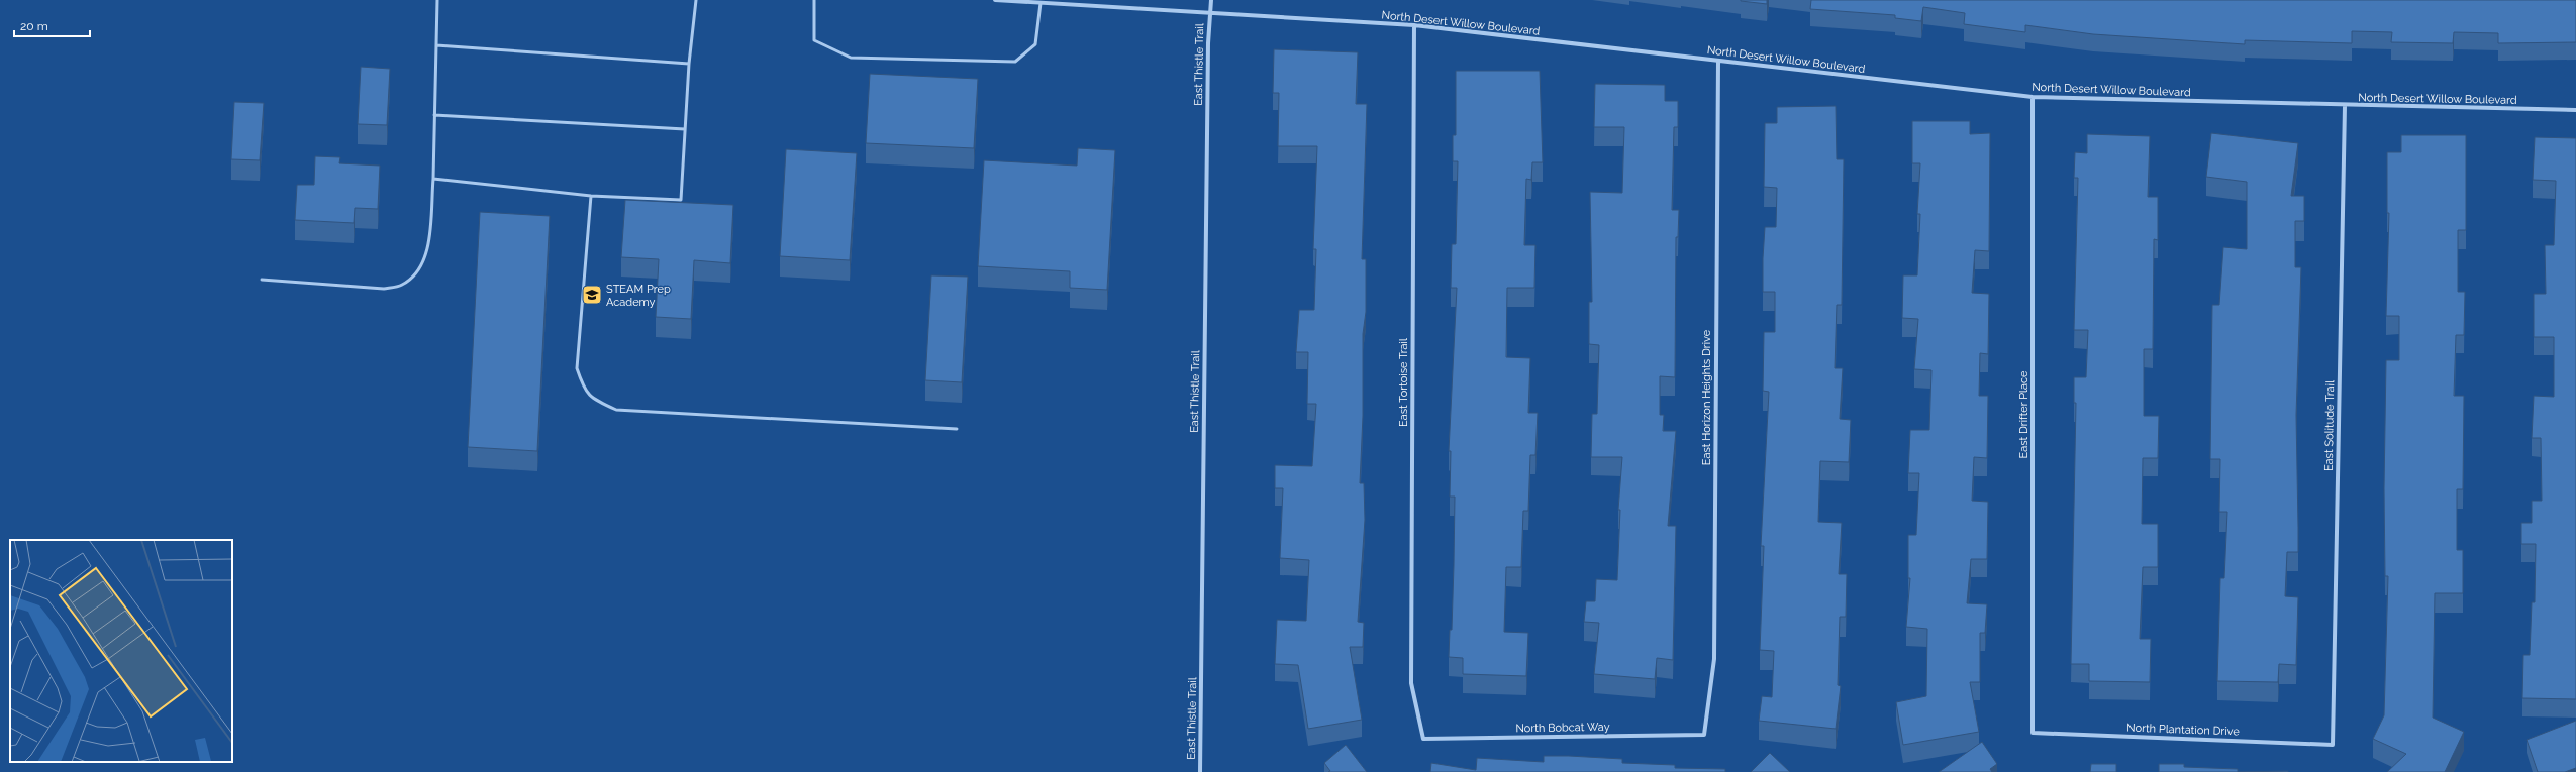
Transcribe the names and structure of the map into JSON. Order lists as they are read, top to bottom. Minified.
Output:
{"streets":{"street":["North Desert Willow Boulevard","East Thistle Trail","East Tortoise Trail","East Horizon Heights Drive","East Drifter Place","East Solitude Trail","North Bobcat Way","North Plantation Drive"]},"crossings":[["North Desert Willow Boulevard","East Thistle Trail"],["North Desert Willow Boulevard","East Tortoise Trail"],["North Desert Willow Boulevard","East Horizon Heights Drive"],["North Desert Willow Boulevard","East Drifter Place"],["North Desert Willow Boulevard","East Solitude Trail"],["East Tortoise Trail","North Bobcat Way"],["East Horizon Heights Drive","North Bobcat Way"],["East Drifter Place","North Plantation Drive"],["East Solitude Trail","North Plantation Drive"]],"places":{"school or university":["STEAM Prep Academy"]},"scale_bar":"20 m"}
